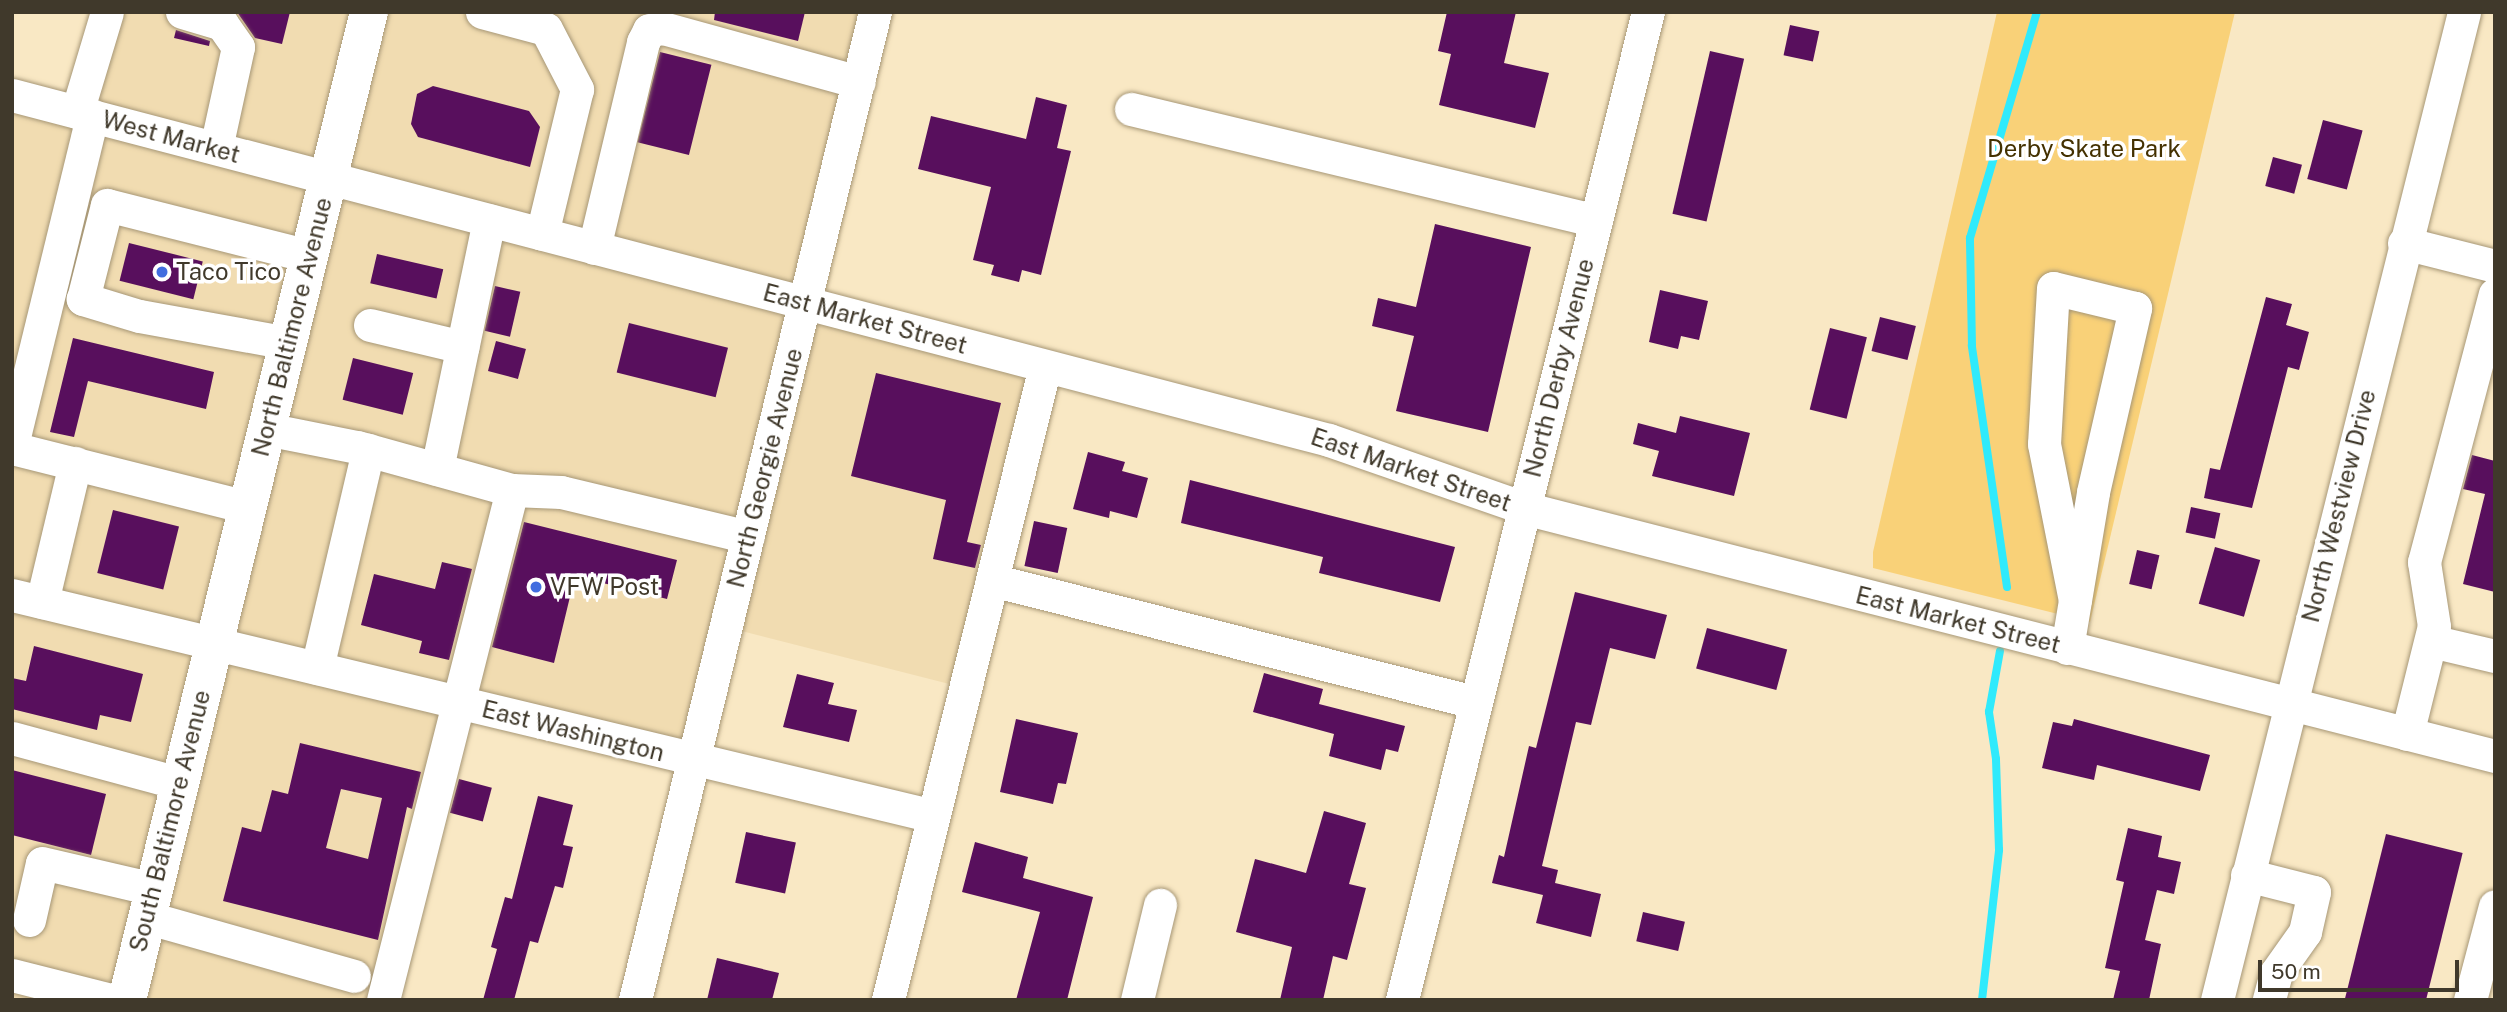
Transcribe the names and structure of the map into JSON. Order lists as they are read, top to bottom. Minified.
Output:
{"streets":{"main road":["North Baltimore Avenue","South Baltimore Avenue"],"street":["West Market","East Market Street","North Derby Avenue","North Georgie Avenue","North Westview Drive","East Washington"]},"crossings":[["West Market","East Market Street"],["West Market","North Baltimore Avenue"],["East Market Street","North Baltimore Avenue"],["East Market Street","North Derby Avenue"],["East Market Street","North Georgie Avenue"],["East Market Street","North Westview Drive"],["North Baltimore Avenue","East Washington"],["North Baltimore Avenue","South Baltimore Avenue"],["North Georgie Avenue","East Washington"],["East Washington","South Baltimore Avenue"]],"parks":["Derby Skate Park"],"places":["Taco Tico","VFW Post"],"scale_bar":"50 m"}
